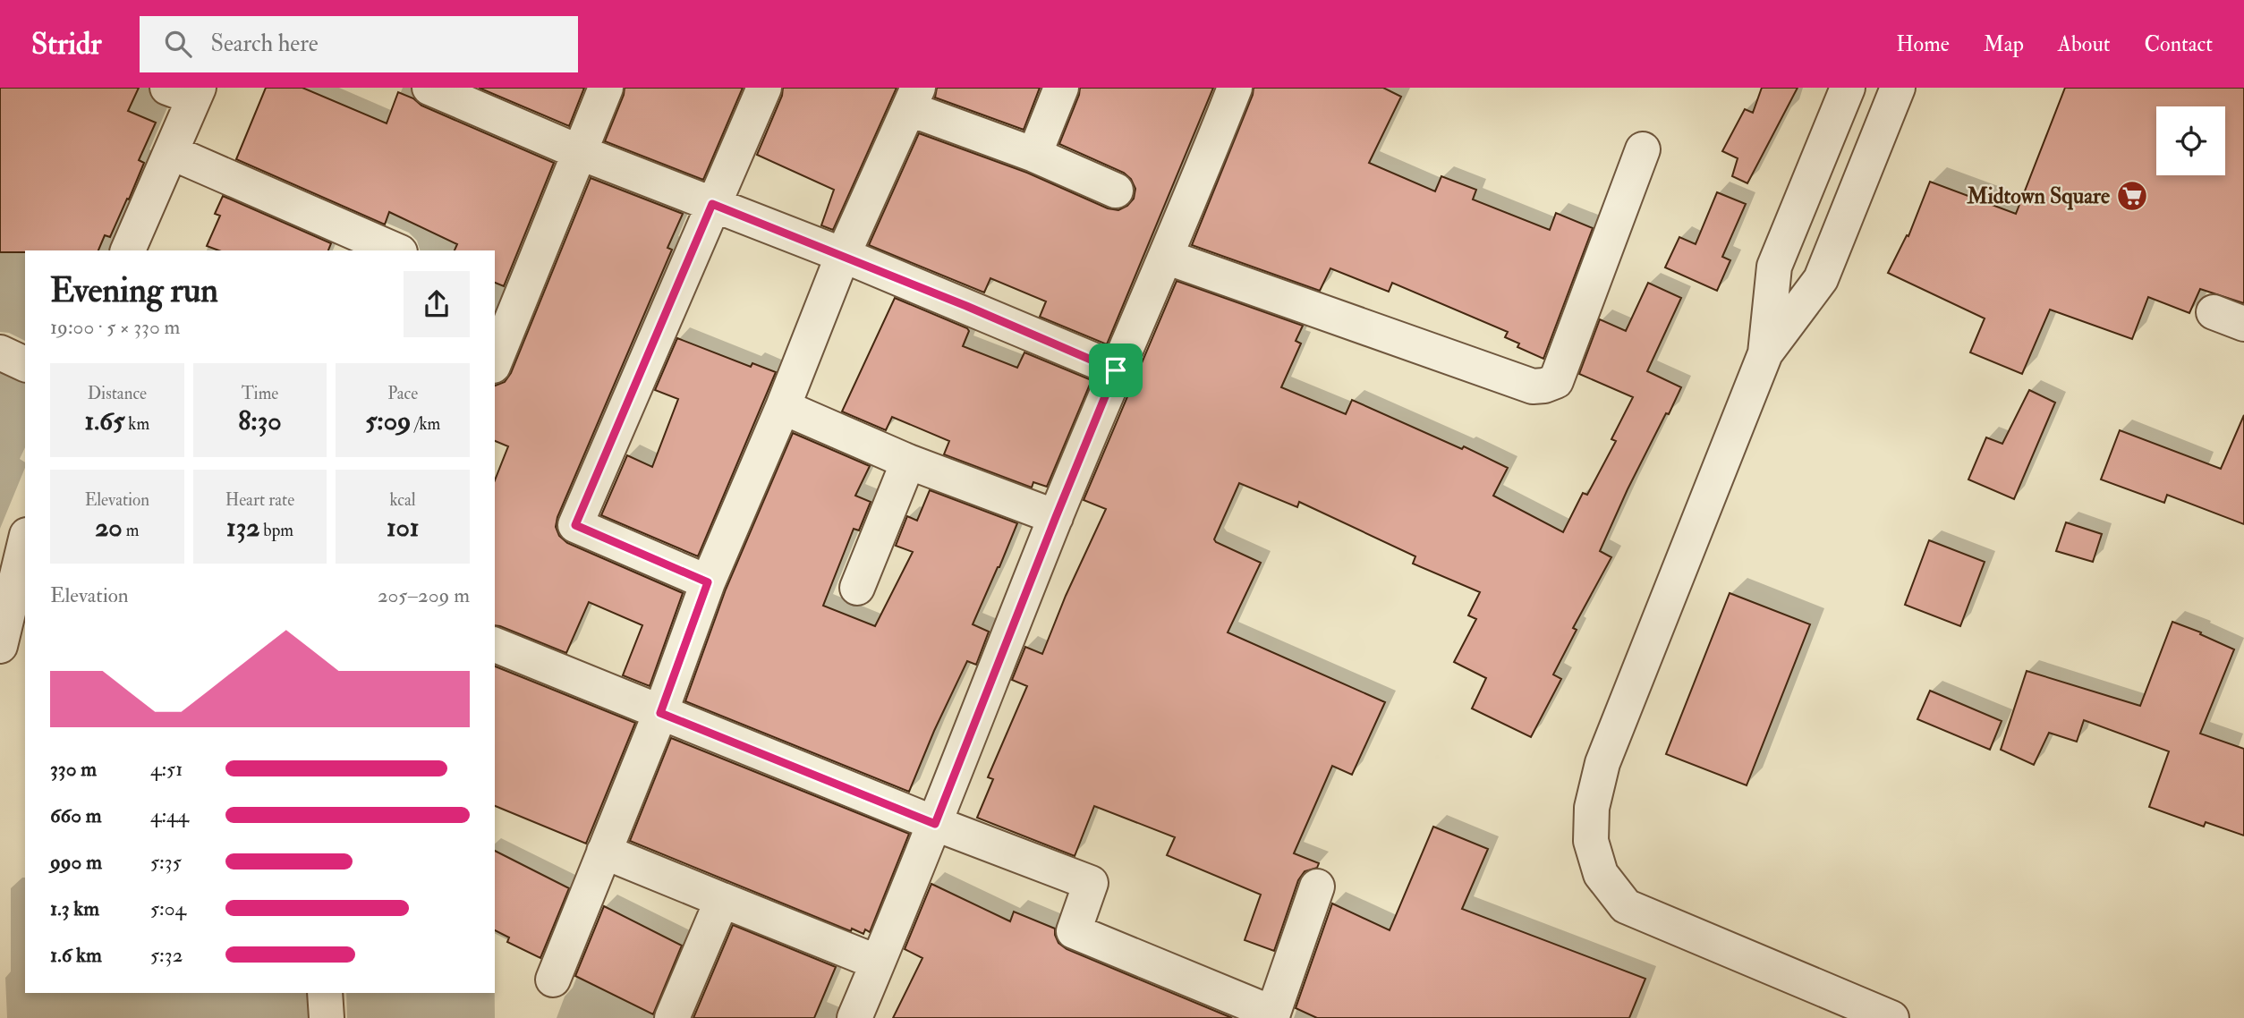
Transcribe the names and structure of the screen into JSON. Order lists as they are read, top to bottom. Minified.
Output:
{"places":{"supermarket":["Midtown Square"]},"page":{"header":"Stridr","search":"Search here","nav":["Home","Map","About","Contact"],"heading":["Evening run","19:00 · 5 × 330 m"],"stats":[["Distance","1.65 km"],["Time","8:30"],["Pace","5:09 /km"],["Elevation","20 m"],["Heart rate","132 bpm"],["kcal","101"]],"chart":["Elevation","205–209 m"],"list":[{"name":"330 m","note":"4:51"},{"name":"660 m","note":"4:44"},{"name":"990 m","note":"5:35"},{"name":"1.3 km","note":"5:04"},{"name":"1.6 km","note":"5:32"}]}}
